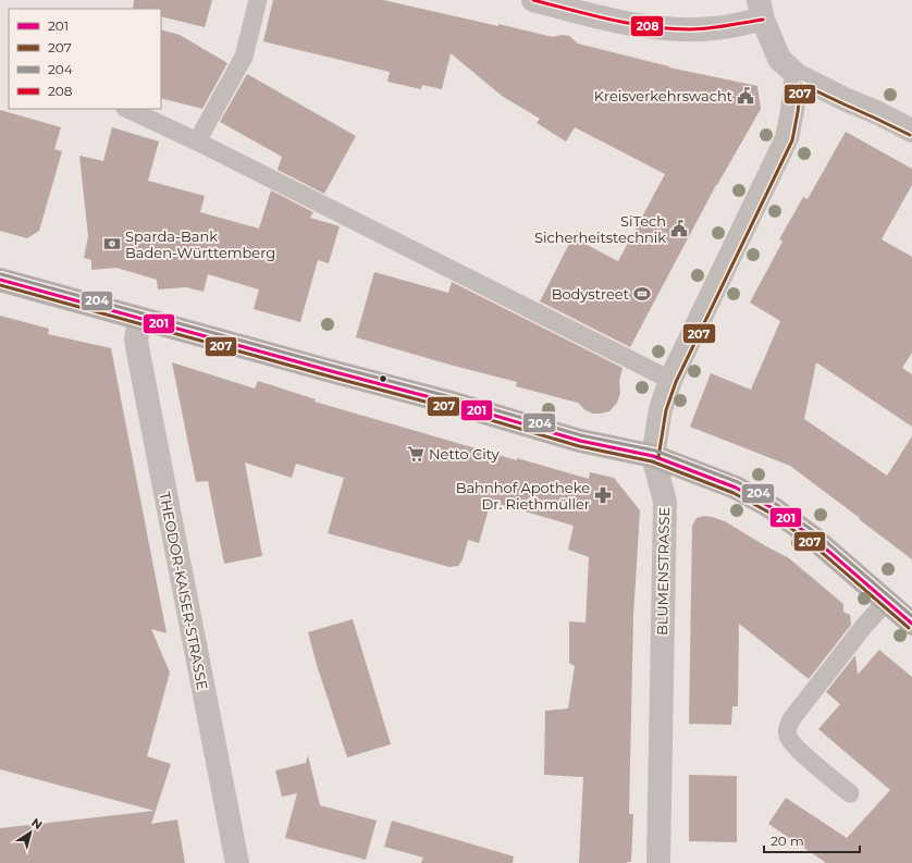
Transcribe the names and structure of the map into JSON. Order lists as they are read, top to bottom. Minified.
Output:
{"streets":{"street":["BLUMENSTRASSE","THEODOR-KAISER-STRASSE"]},"places":{"public building":["Kreisverkehrswacht","SiTech Sicherheitstechnik"],"bank":["Sparda-Bank Baden-Württemberg"],"sports":["Bodystreet"],"supermarket":["Netto City"],"pharmacy":["Bahnhof Apotheke Dr. Riethmüller"]},"lines":["transit line 208","transit line 207","transit line 204","transit line 201"],"legend":["201","207","204","208"],"scale_bar":"20 m","north":"top right"}
